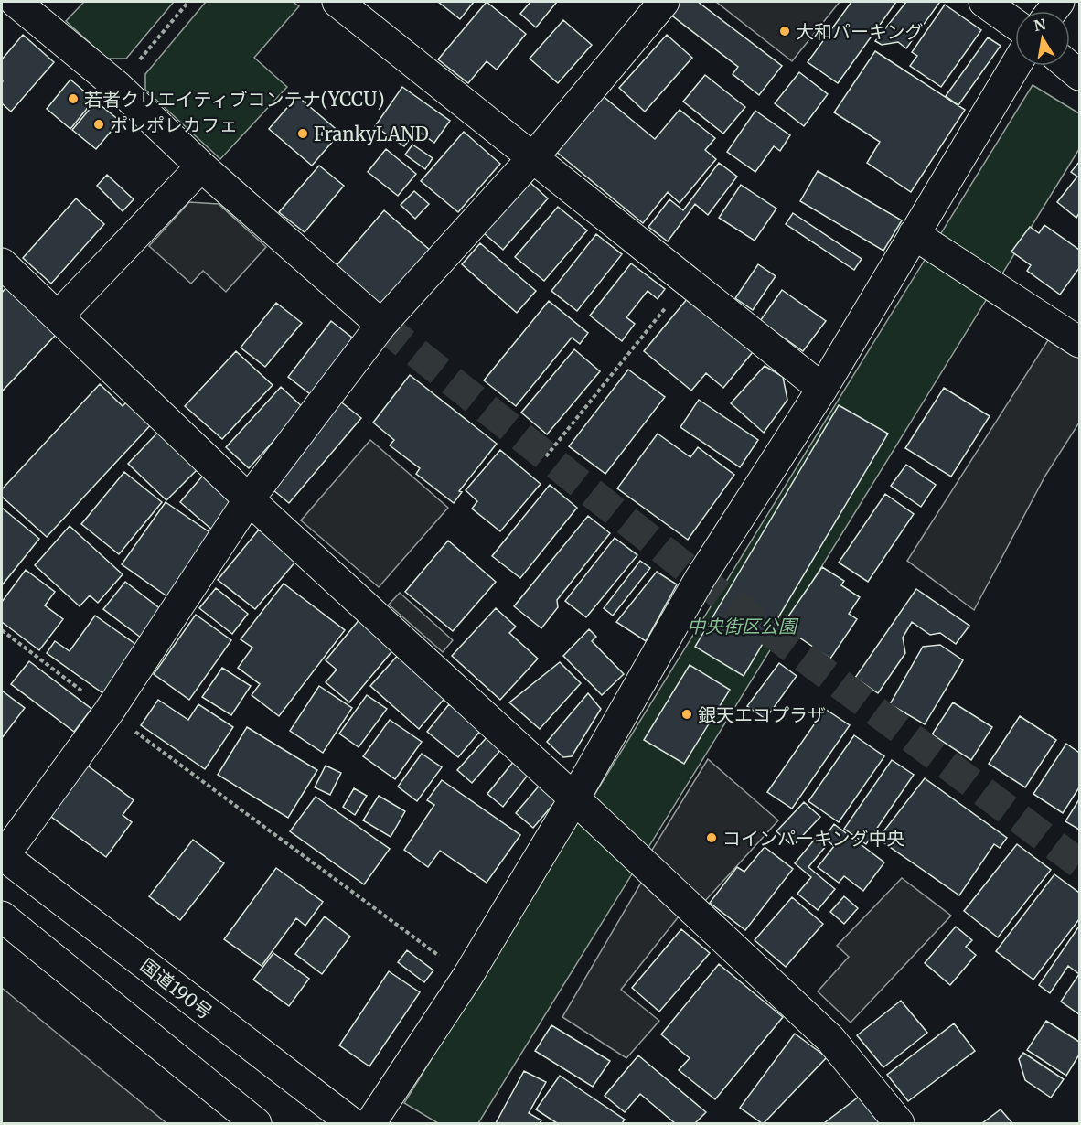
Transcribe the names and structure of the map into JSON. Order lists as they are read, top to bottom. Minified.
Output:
{"streets":{"main road":["国道190号"]},"parks":["中央街区公園"],"places":["大和パーキング","若者クリエイティブコンテナ(YCCU)","ポレポレカフェ","FrankyLAND","銀天エコプラザ","コインパーキング中央"],"north":"top"}
